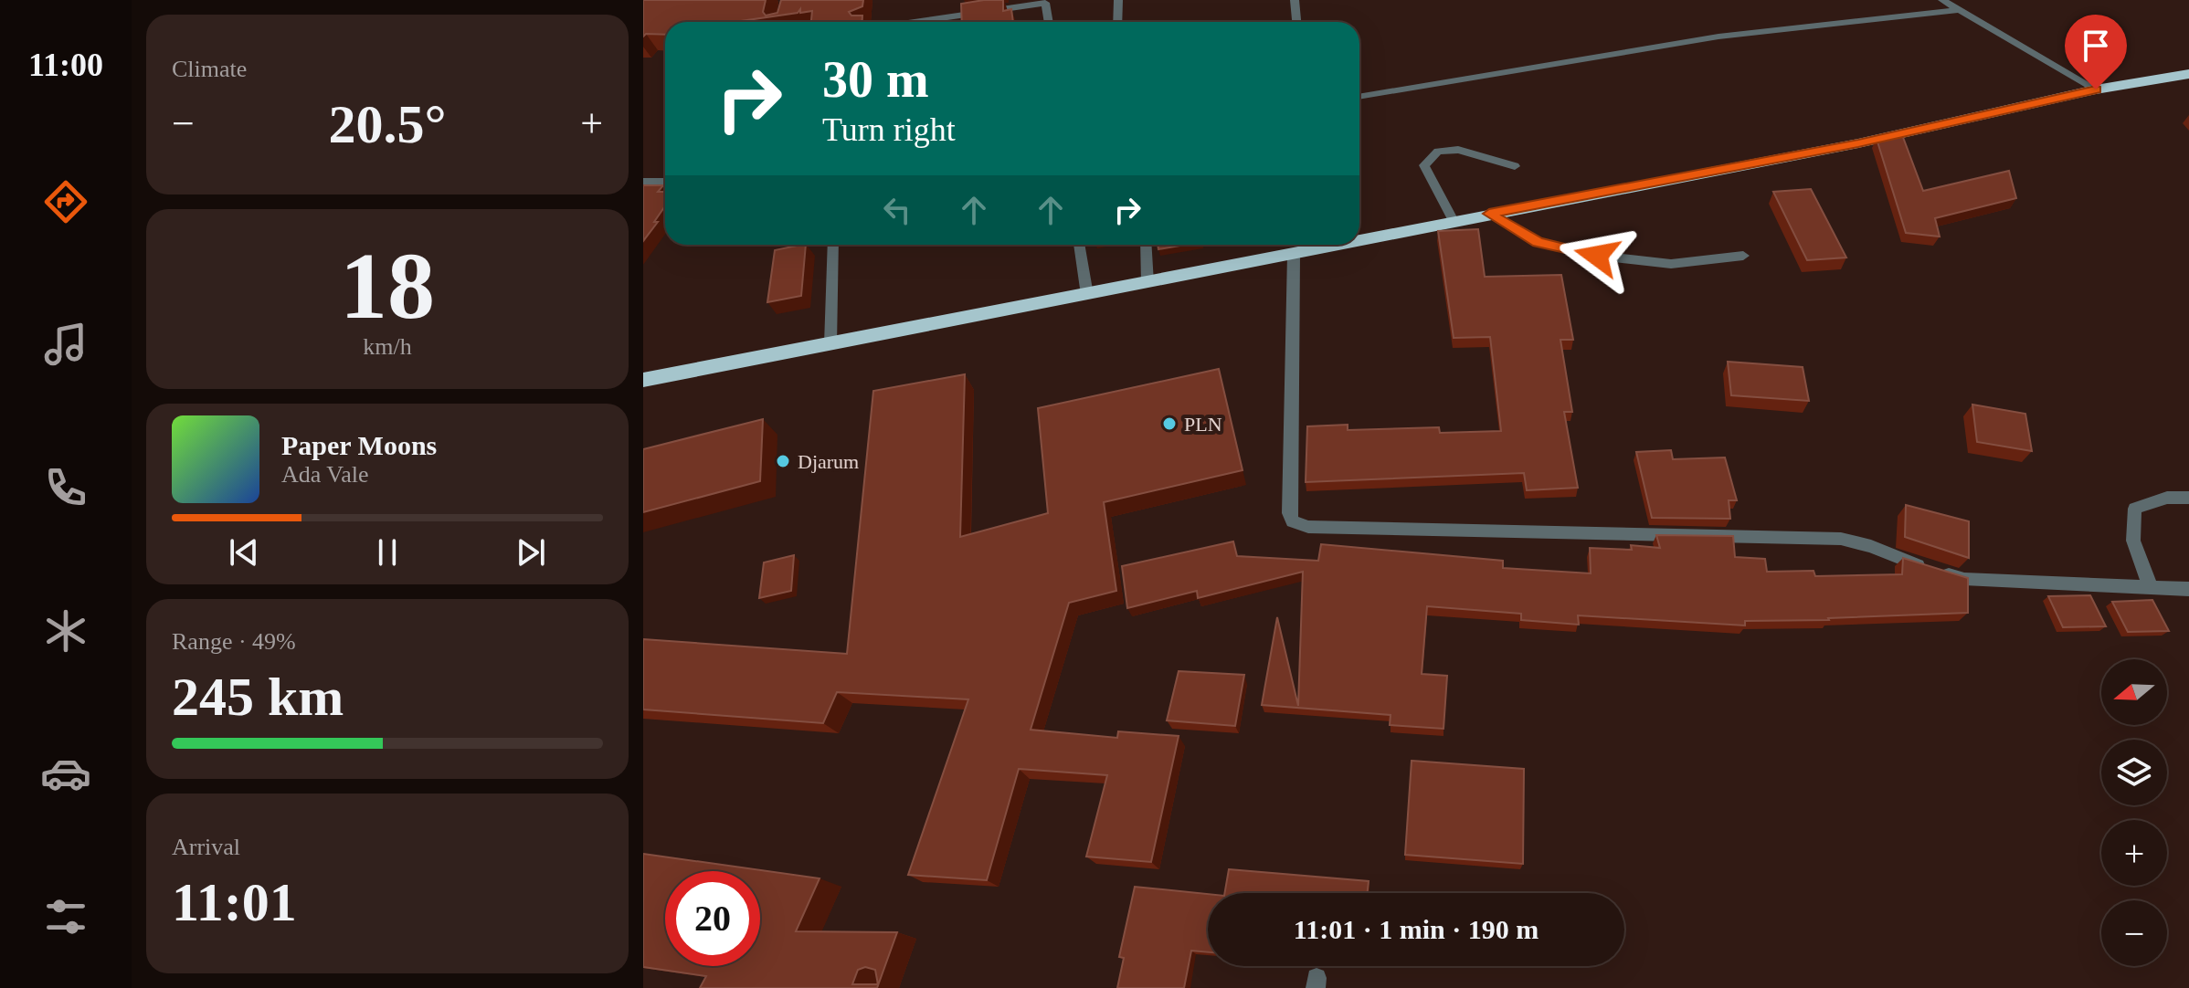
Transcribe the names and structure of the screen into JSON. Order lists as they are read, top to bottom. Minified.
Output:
{"places":["PLN","Djarum"],"north":"left","page":{"tabs":"11:00","tile":["Climate",["18","km/h"],["Range · 49%","245 km"],["Arrival","11:01"]],"turn":["30 m","Turn right"],"heat":["−","20.5°","+"],"song":["Paper Moons","Ada Vale"],"map_buttons":["+","−"],"limit":"20","trip":"11:01 · 1 min · 190 m"}}
